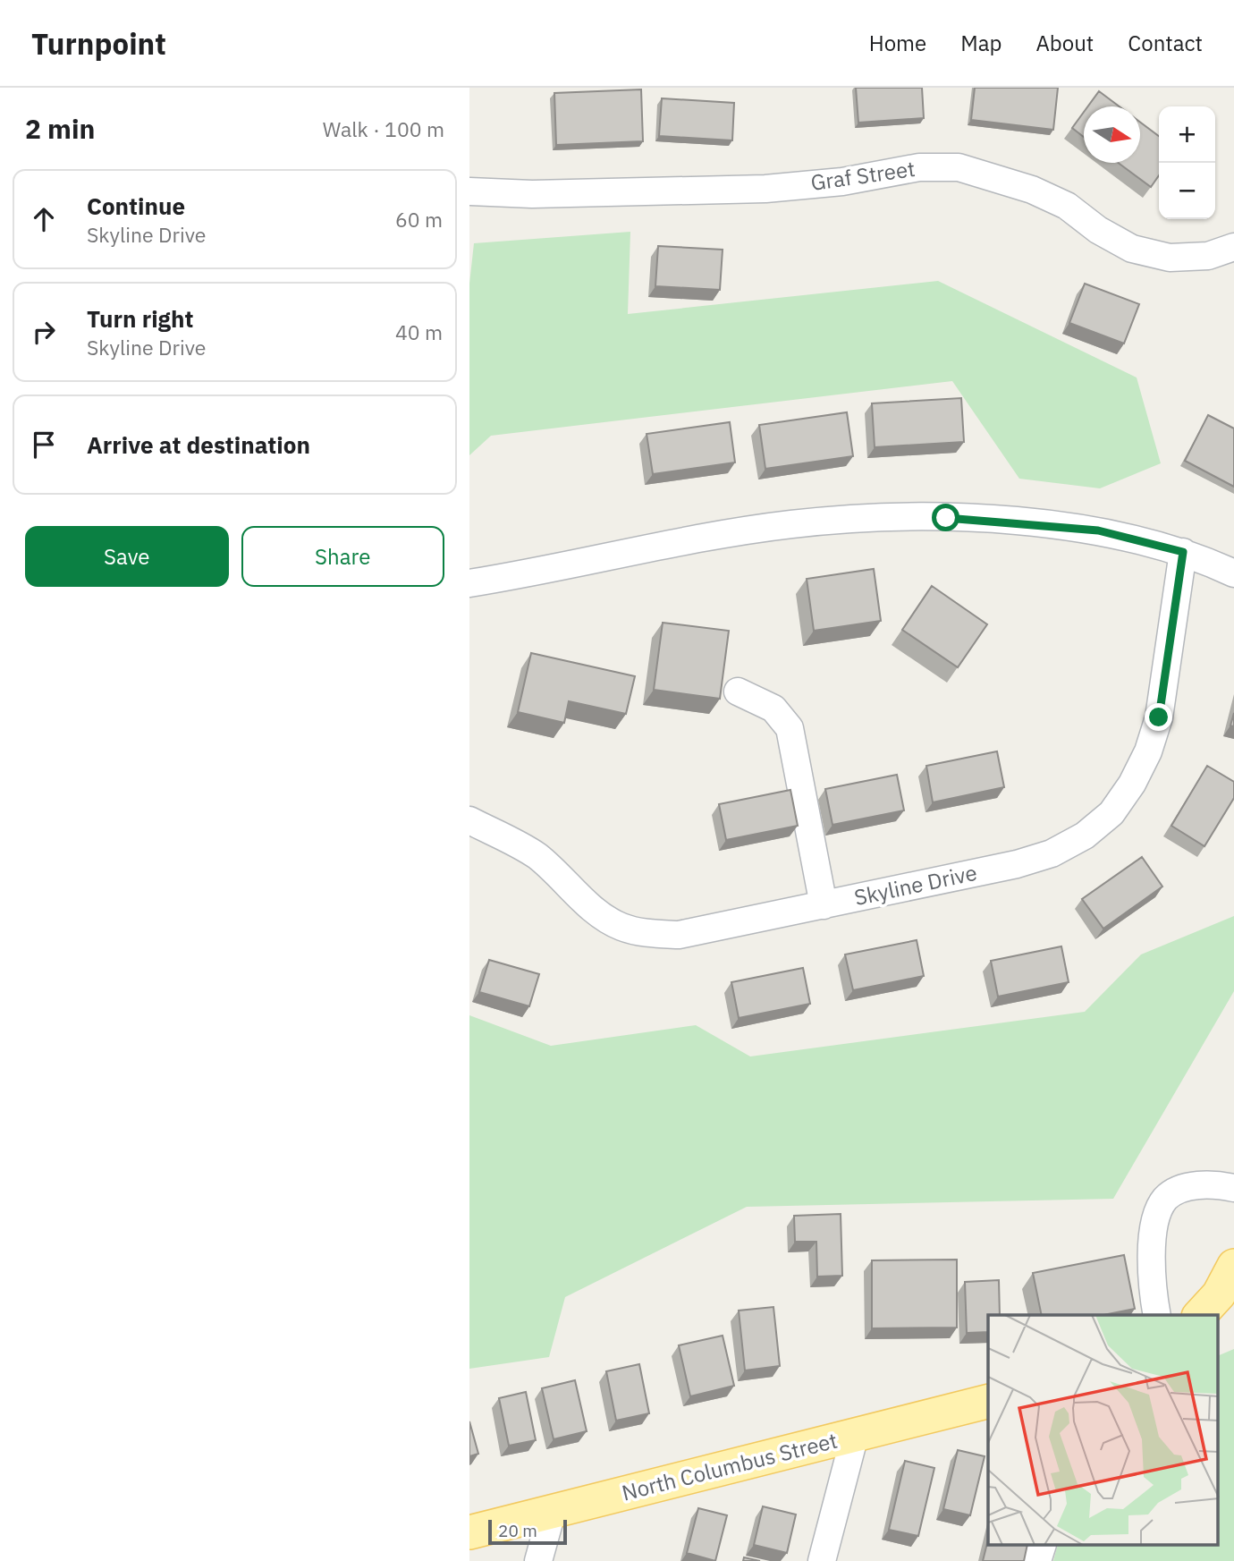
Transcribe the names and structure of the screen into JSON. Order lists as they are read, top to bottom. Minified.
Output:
{"streets":{"main road":["North Columbus Street"],"street":["Graf Street","Skyline Drive"]},"scale_bar":"20 m","north":"right","page":{"header":"Turnpoint","nav":["Home","Map","About","Contact"],"heading":["2 min","Walk · 100 m"],"map_buttons":["+","−"],"list":[["Continue","Skyline Drive","60 m"],["Turn right","Skyline Drive","40 m"],"Arrive at destination"],"buttons":["Save","Share"],"scale":"20 m"}}
